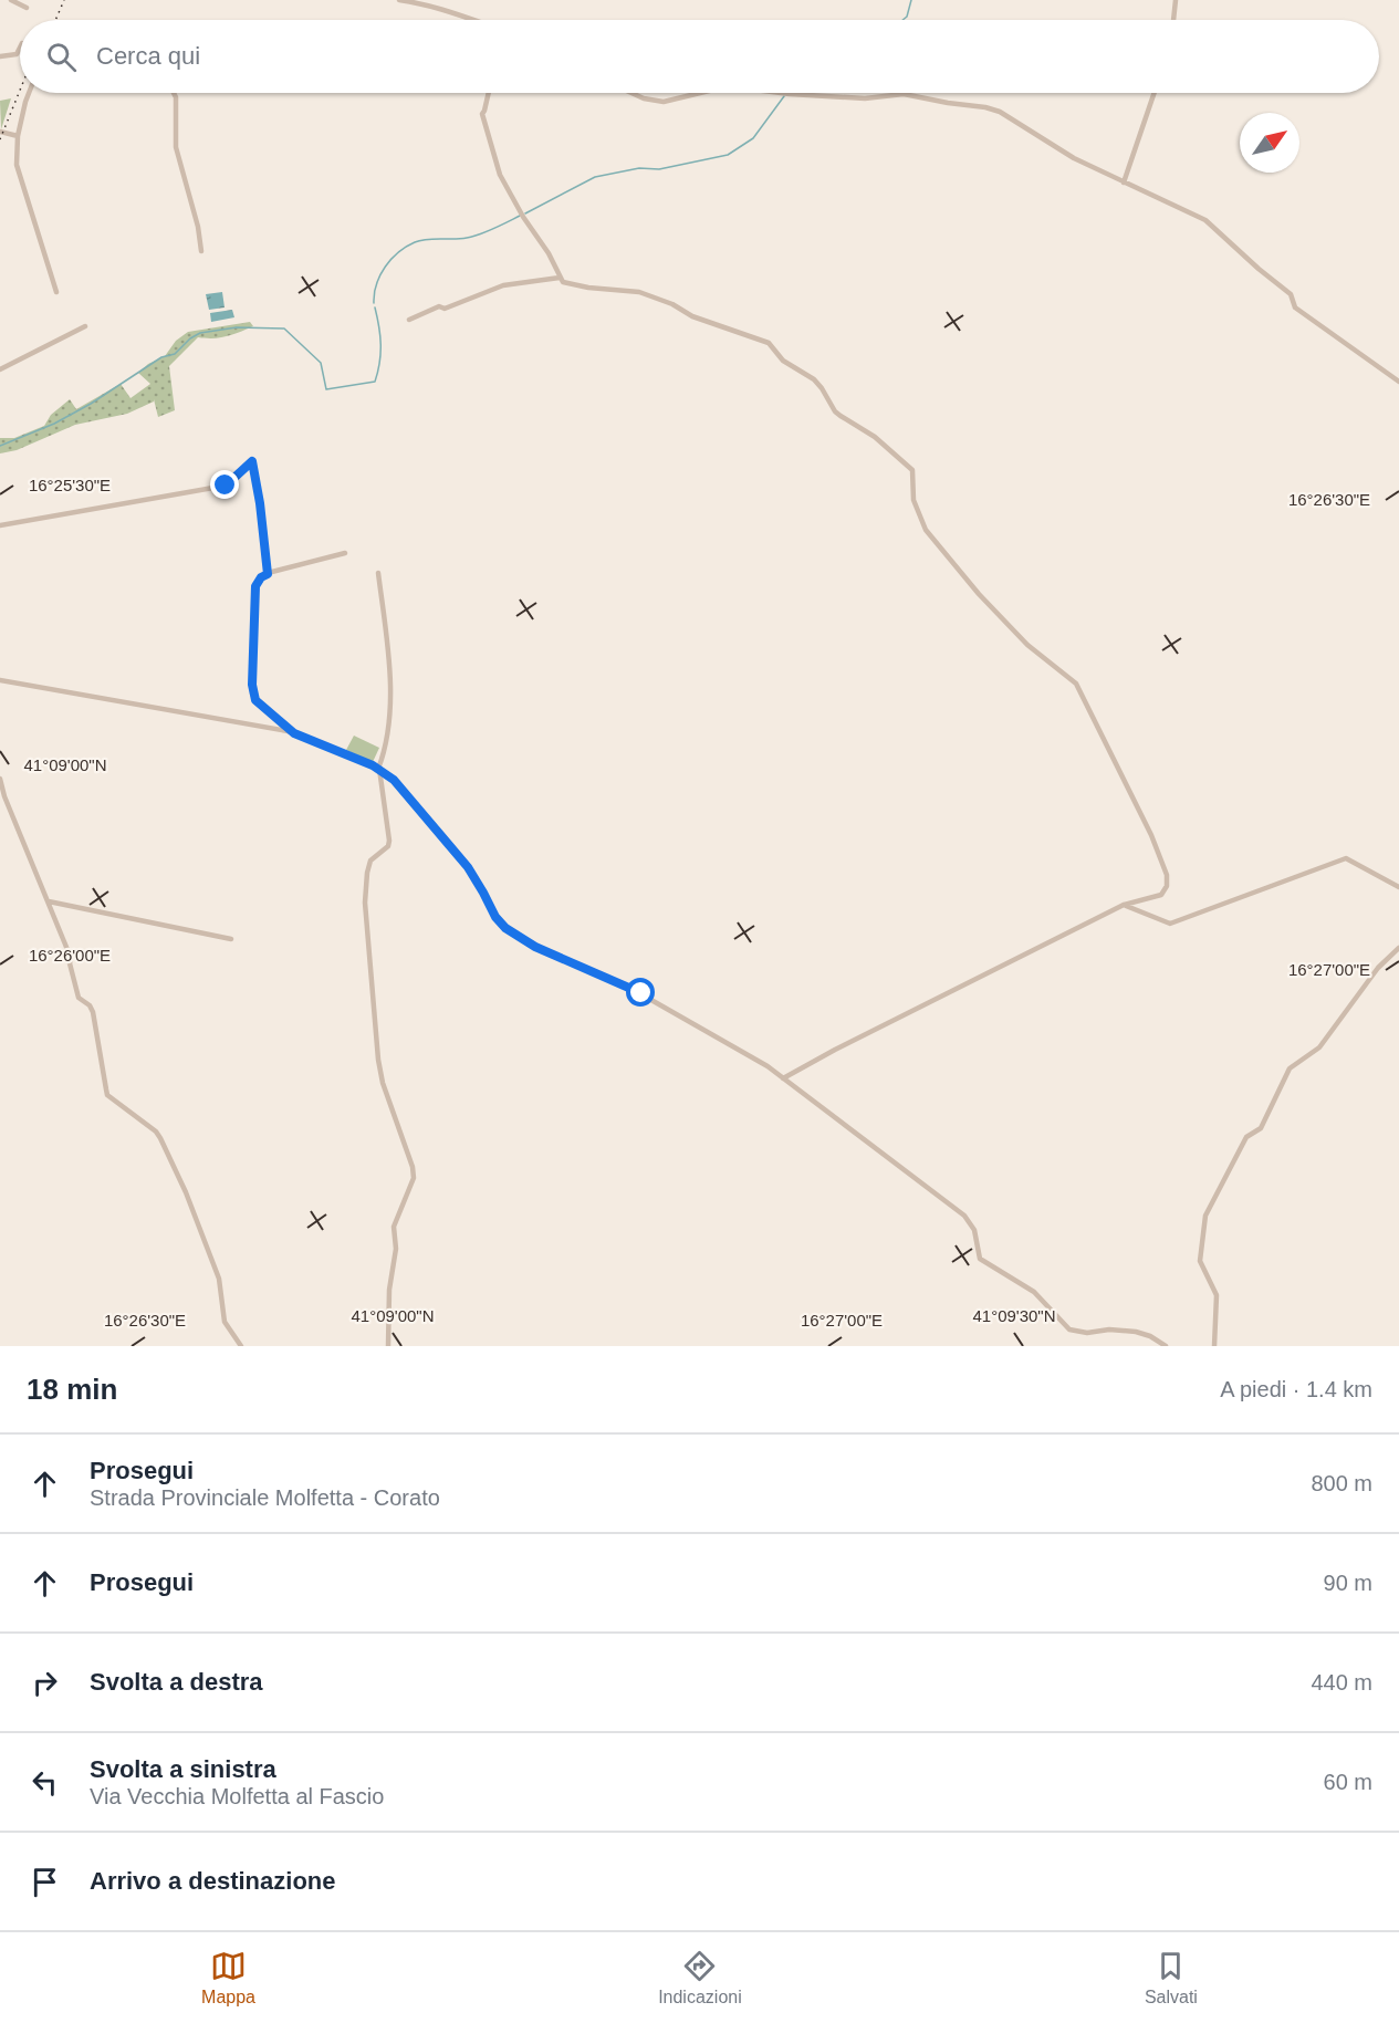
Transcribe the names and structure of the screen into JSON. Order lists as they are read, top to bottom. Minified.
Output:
{"north":"top right","page":{"search":"Cerca qui","heading":["18 min","A piedi · 1.4 km"],"list":[["Prosegui","Strada Provinciale Molfetta - Corato","800 m"],["Prosegui","90 m"],["Svolta a destra","440 m"],["Svolta a sinistra","Via Vecchia Molfetta al Fascio","60 m"],"Arrivo a destinazione"],"nav":["Mappa","Indicazioni","Salvati"]},"coordinates":["16°25'30\"E","16°26'30\"E","41°09'00\"N","16°26'00\"E","16°27'00\"E","41°09'30\"N"]}
